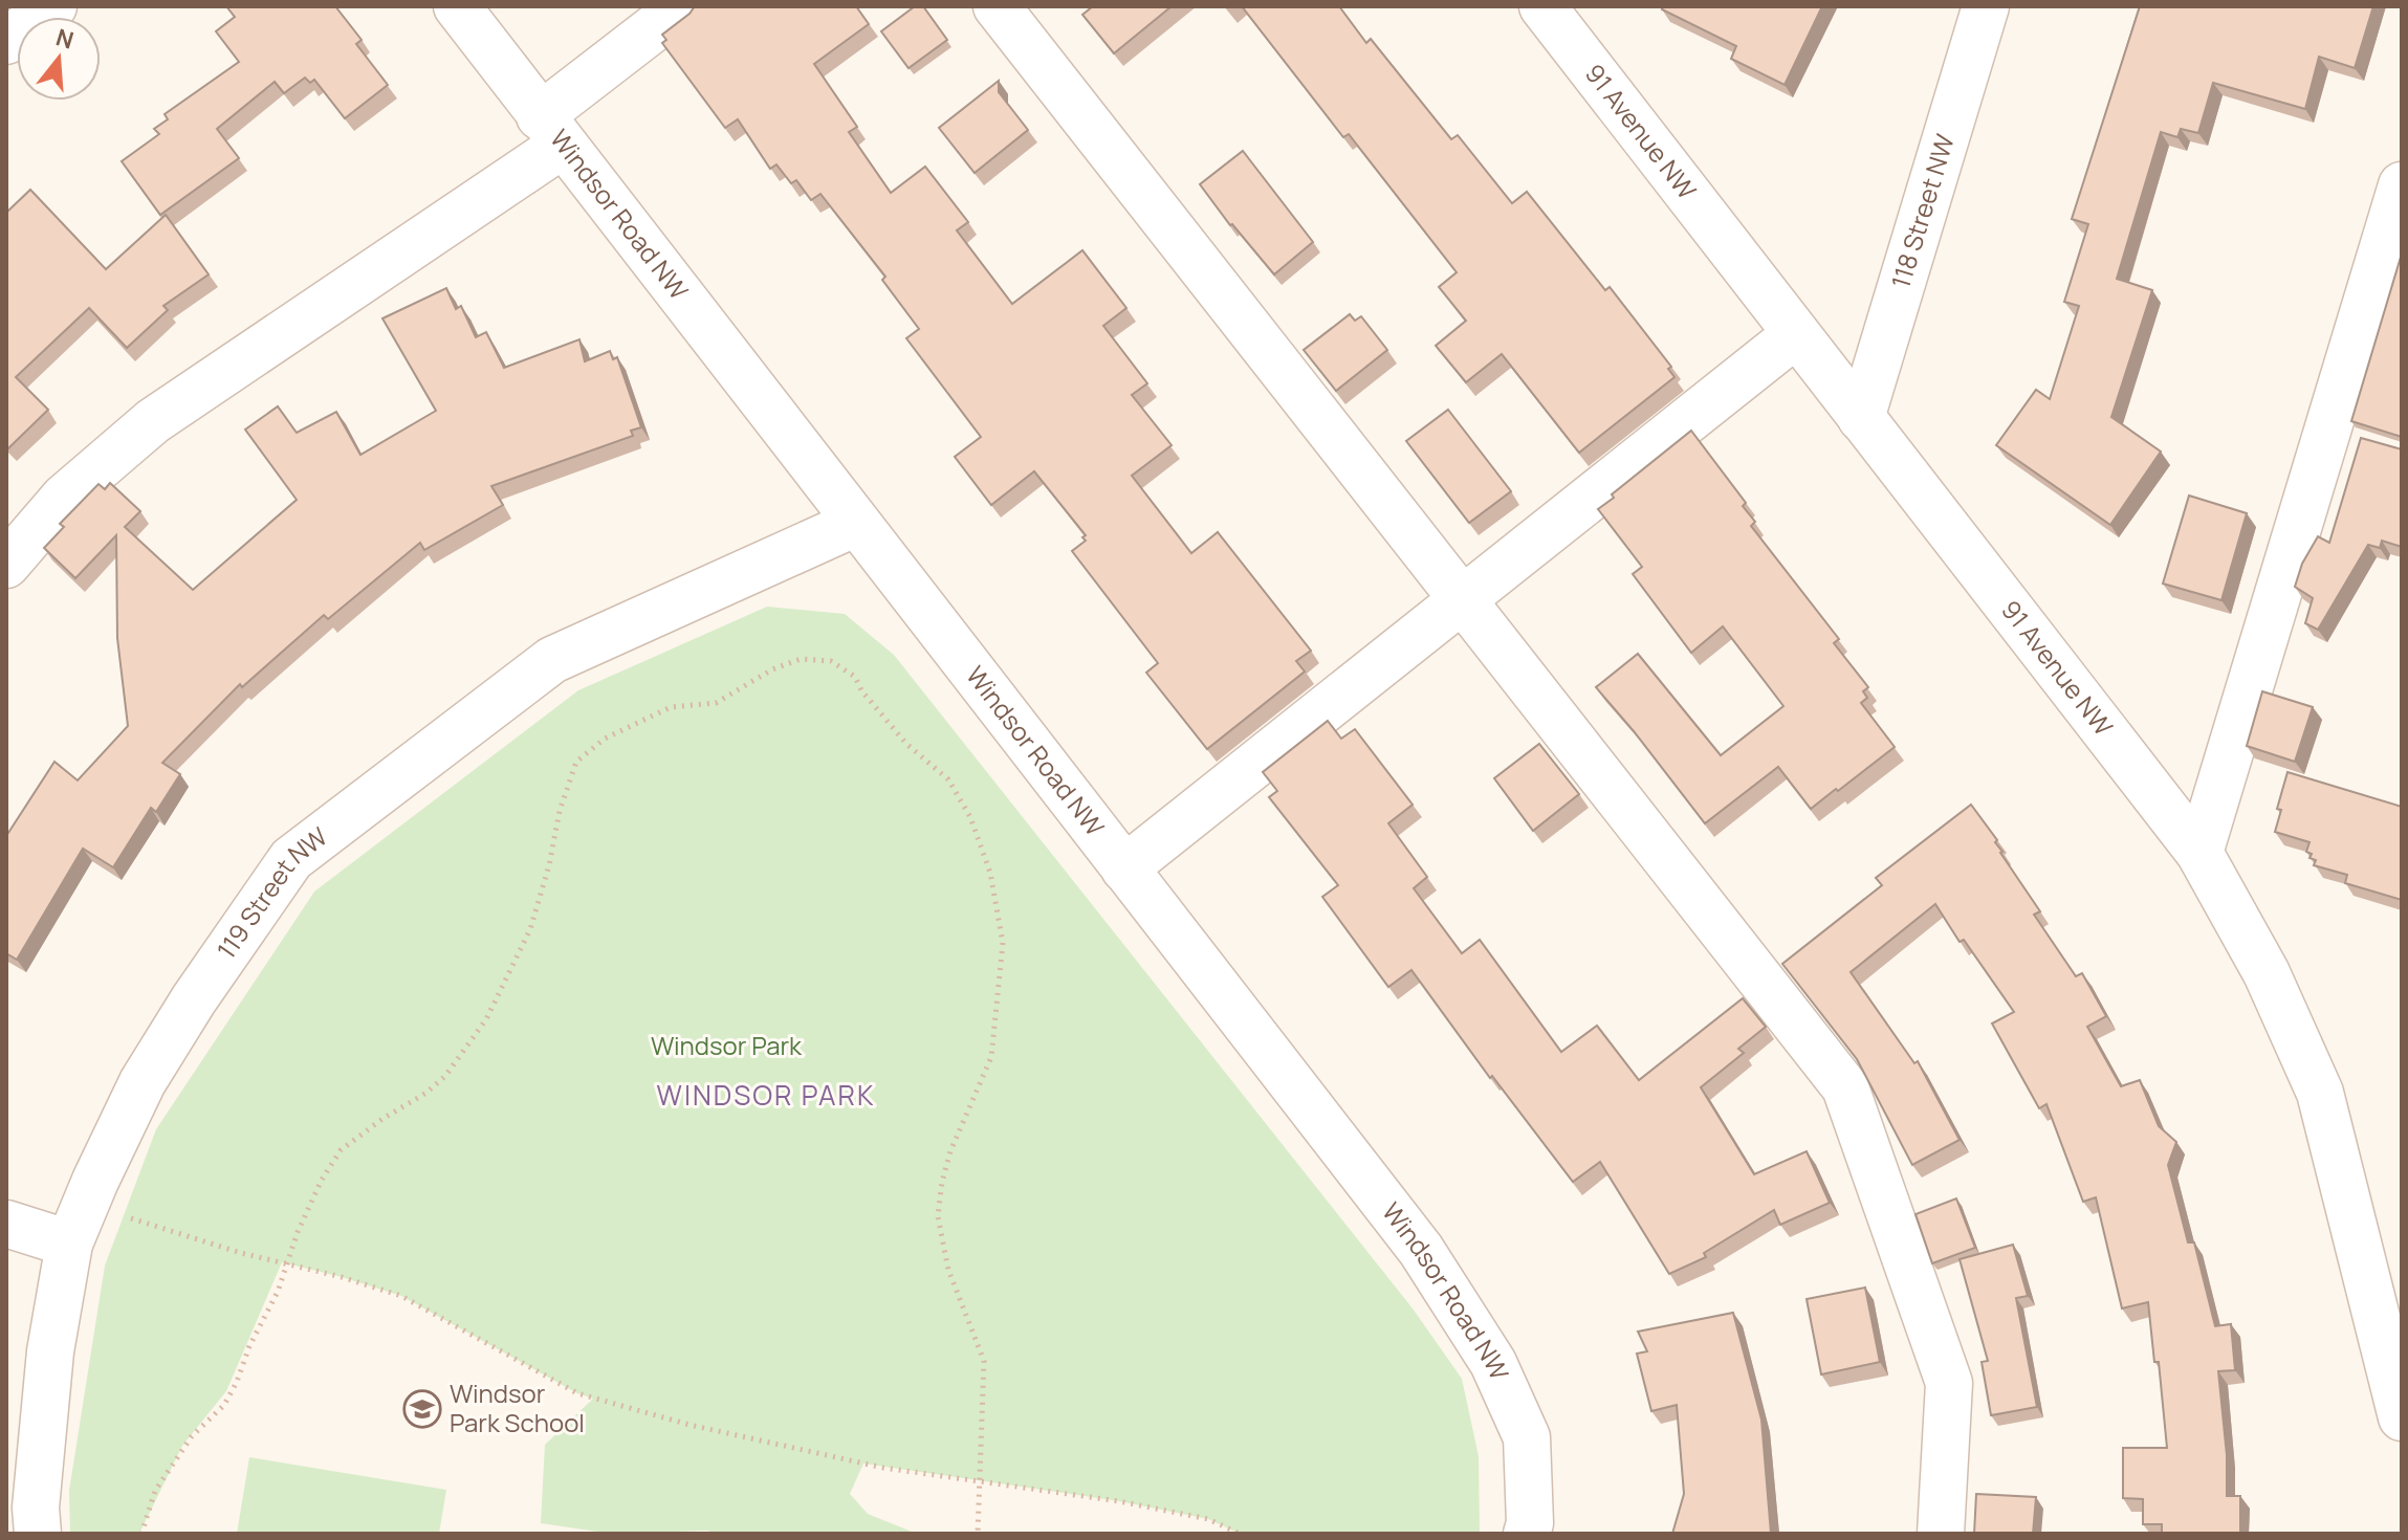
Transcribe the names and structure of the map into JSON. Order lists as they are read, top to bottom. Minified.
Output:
{"streets":{"street":["91 Avenue NW","118 Street NW","Windsor Road NW","119 Street NW"]},"crossings":[["91 Avenue NW","118 Street NW"],["Windsor Road NW","119 Street NW"]],"districts":["WINDSOR PARK"],"parks":["Windsor Park"],"places":{"school or university":["Windsor Park School"]},"north":"top"}
